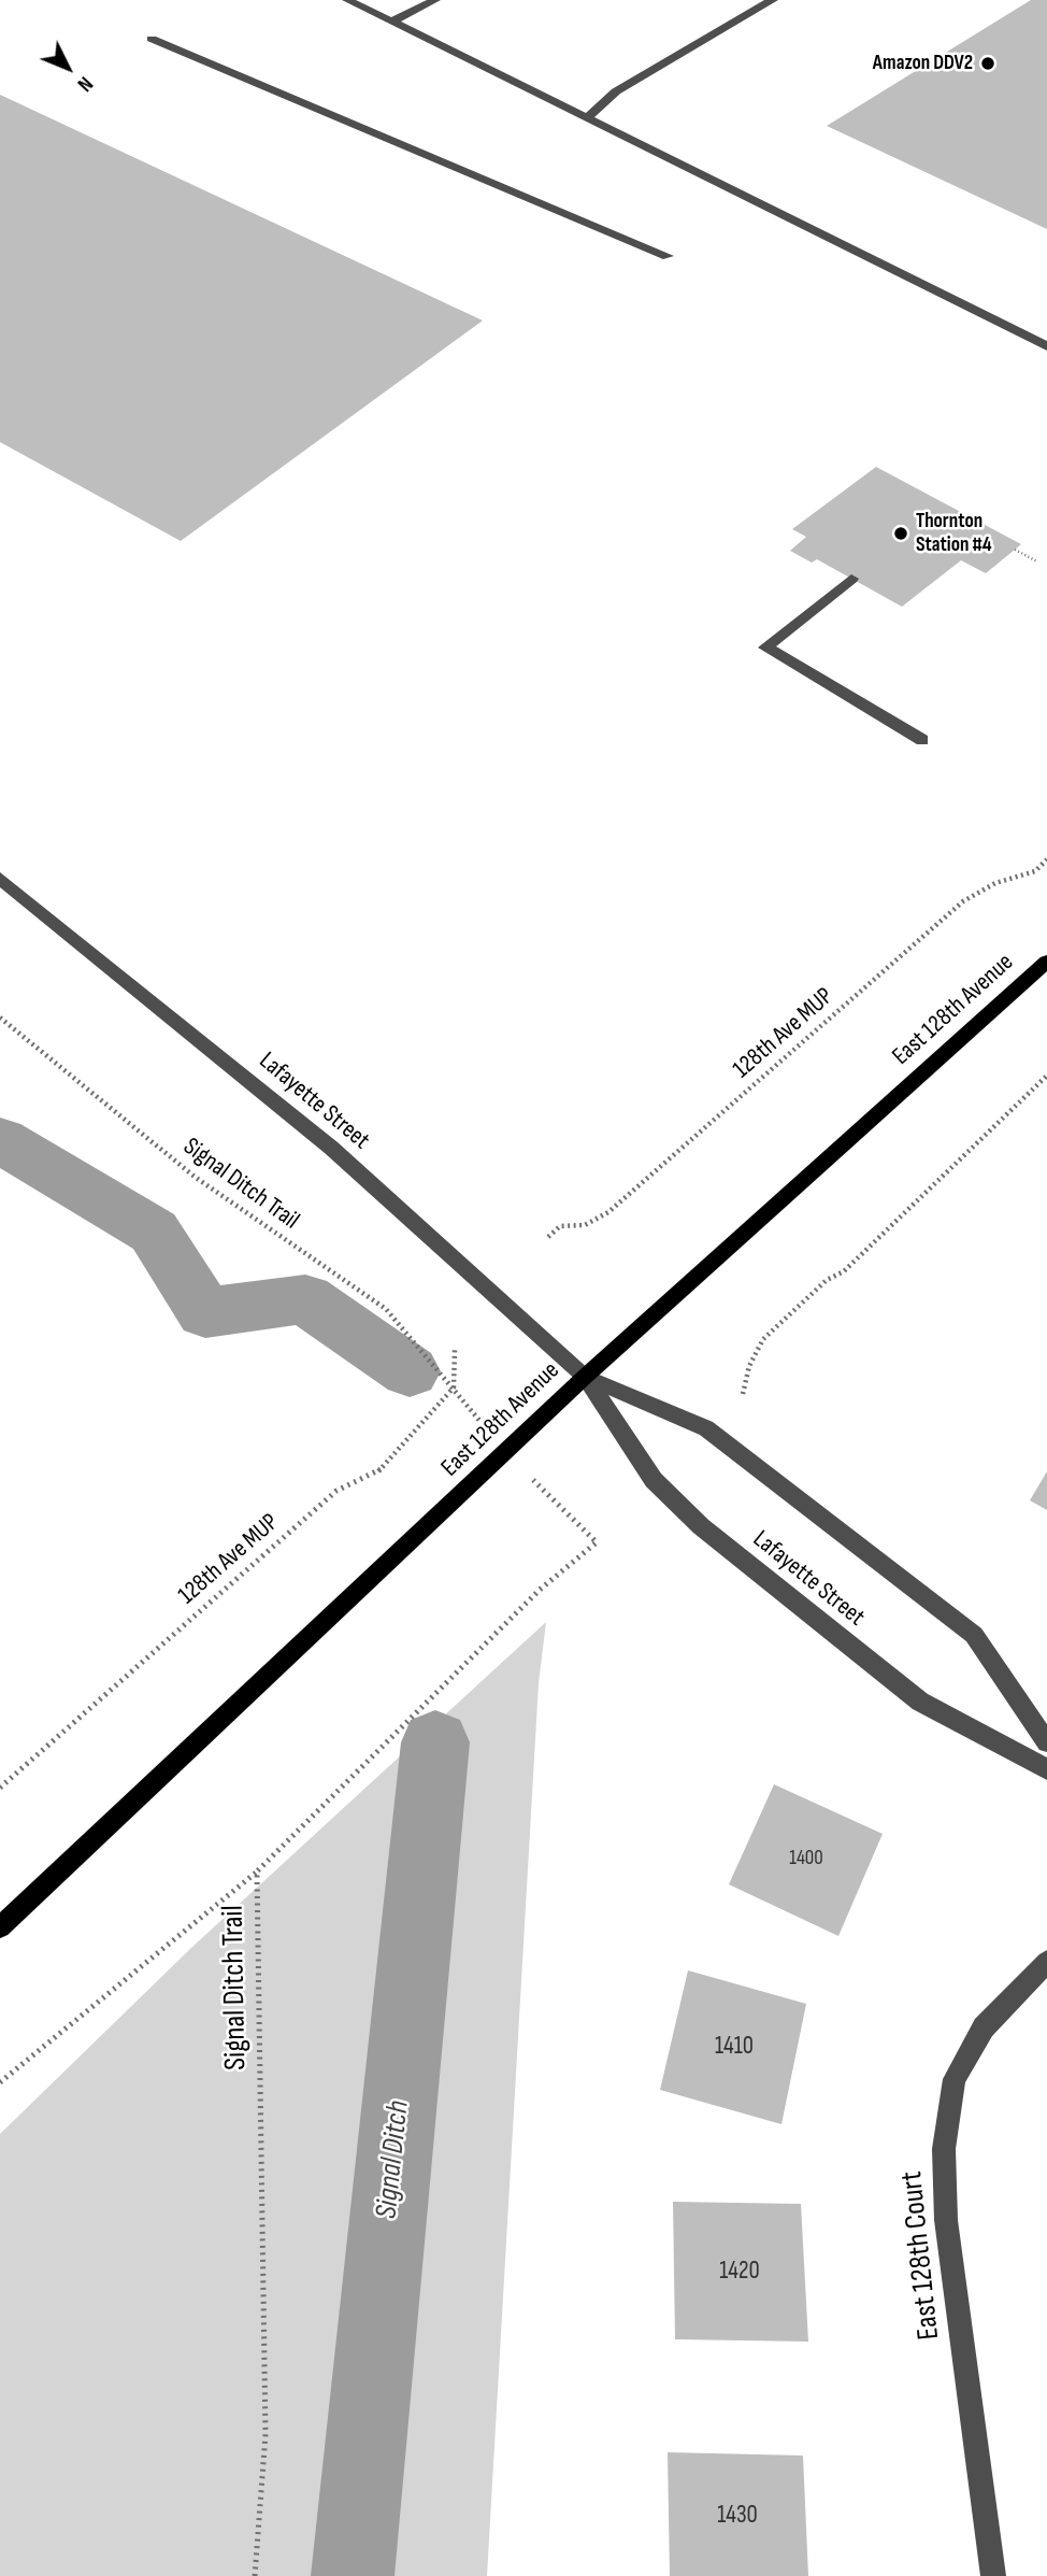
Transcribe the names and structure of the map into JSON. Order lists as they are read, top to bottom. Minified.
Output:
{"streets":{"main road":["East 128th Avenue"],"street":["Lafayette Street","East 128th Court"],"path":["128th Ave MUP","Signal Ditch Trail"]},"crossings":[["East 128th Avenue","Lafayette Street"],["128th Ave MUP","Signal Ditch Trail"]],"water":["Signal Ditch"],"places":["Amazon DDV2","Thornton Station #4"],"house_numbers":["1400","1410","1420","1430"],"north":"bottom right"}
